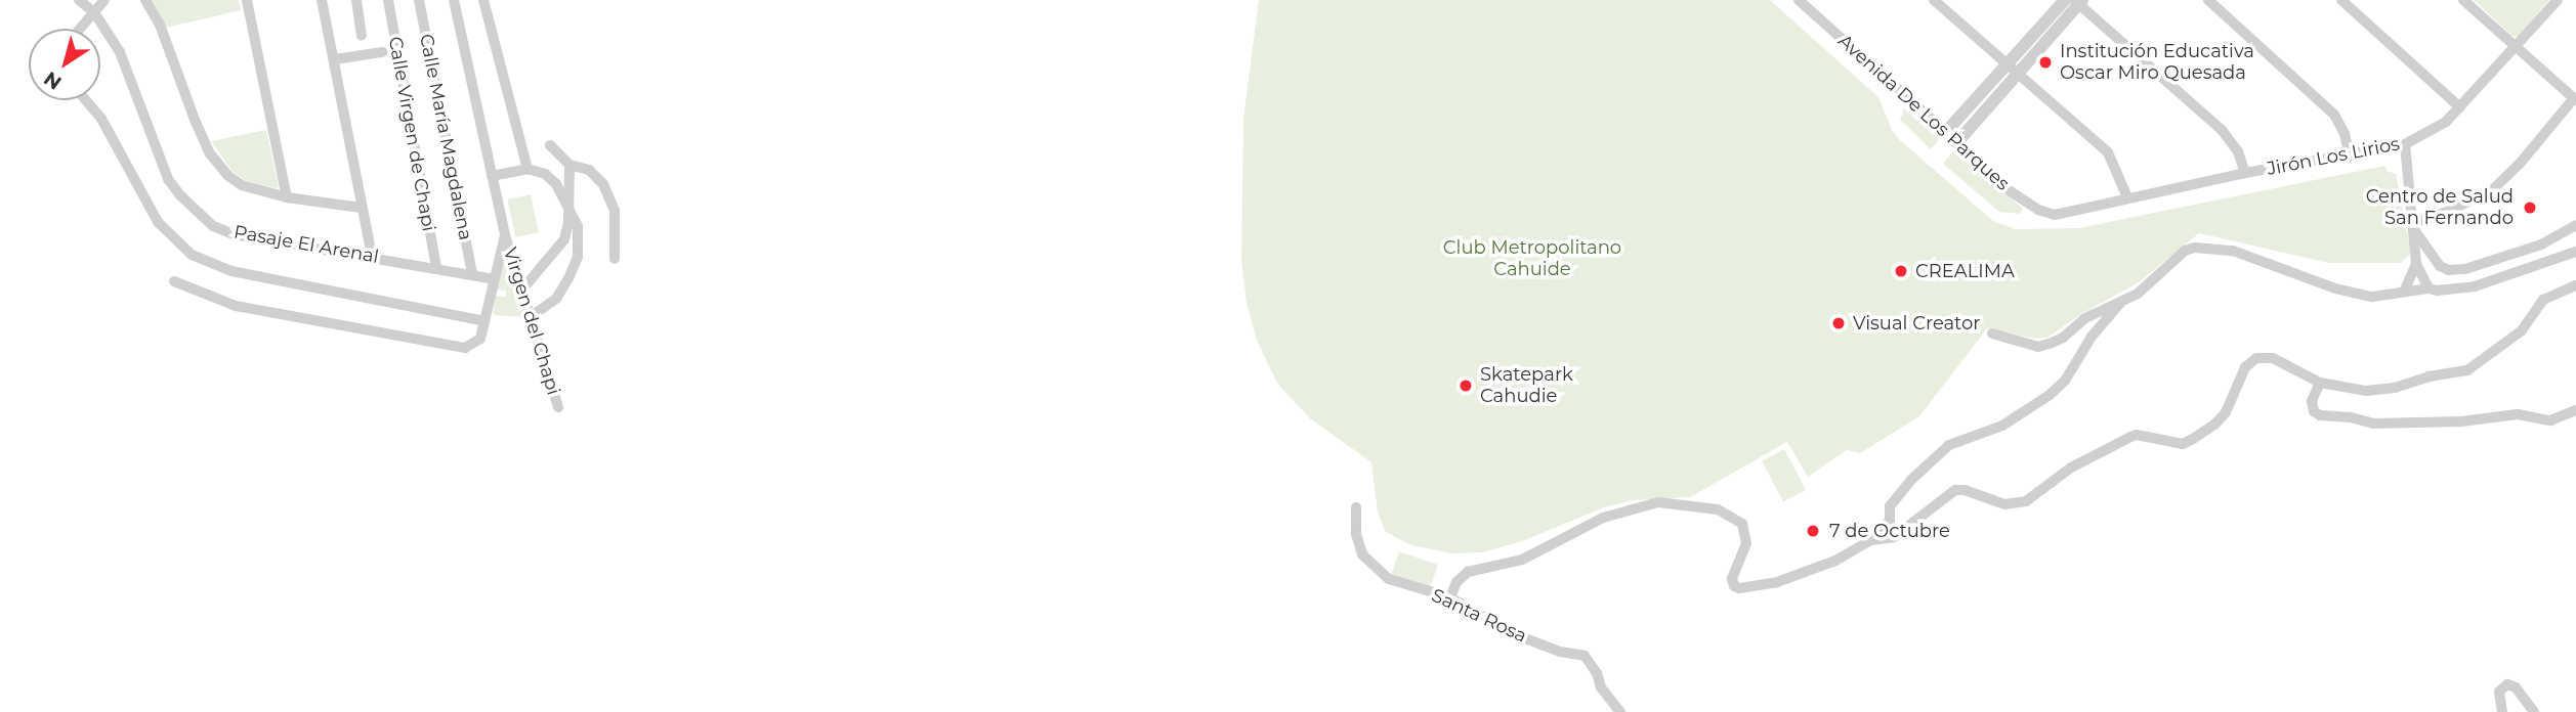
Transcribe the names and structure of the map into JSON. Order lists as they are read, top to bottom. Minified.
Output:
{"streets":{"street":["Avenida De Los Parques","Calle Virgen de Chapi","Calle María Magdalena","Jirón Los Lirios","Pasaje El Arenal","Virgen del Chapi","Santa Rosa"]},"crossings":[["Avenida De Los Parques","Jirón Los Lirios"],["Calle Virgen de Chapi","Pasaje El Arenal"],["Calle María Magdalena","Pasaje El Arenal"]],"parks":["Club Metropolitano Cahuide"],"places":["Institución Educativa Oscar Miro Quesada","Centro de Salud San Fernando","CREALIMA","Visual Creator","Skatepark Cahudie","7 de Octubre"],"north":"bottom left"}
